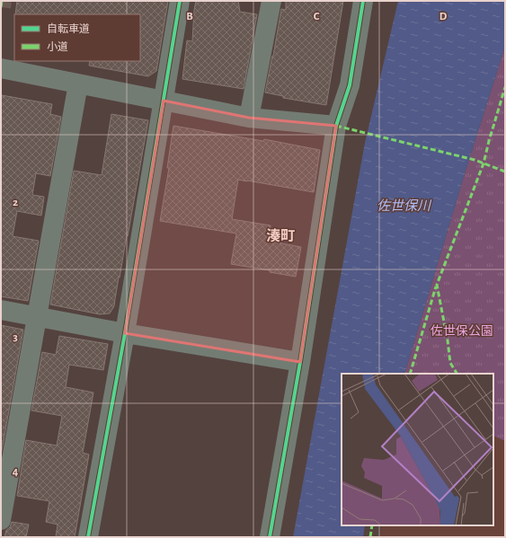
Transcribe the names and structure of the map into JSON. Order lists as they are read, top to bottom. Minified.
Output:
{"districts":["湊町"],"water":["佐世保川"],"parks":["佐世保公園"],"legend":["自転車道","小道"],"grid":{"columns":["B","C","D"],"rows":["2","3","4"]}}
